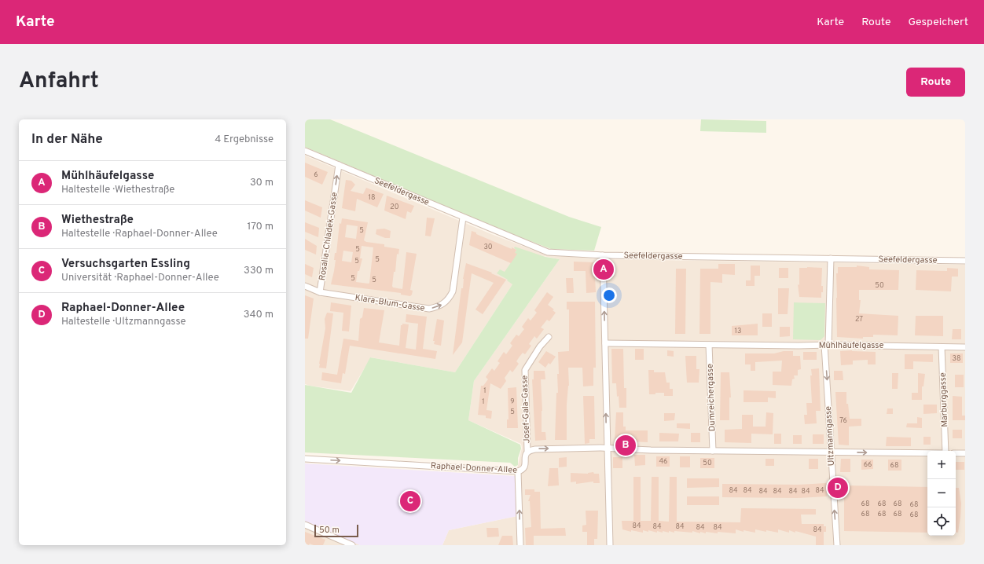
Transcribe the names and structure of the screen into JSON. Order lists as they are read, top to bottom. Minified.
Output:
{"streets":{"street":["Seefeldergasse","Rosalia-Chladek-Gasse","Klara-Blum-Gasse","Mühlhäufelgasse","Dumreichergasse","Marburggasse","Josef-Gala-Gasse","Ultzmanngasse","Raphael-Donner-Allee"]},"crossings":[["Seefeldergasse","Rosalia-Chladek-Gasse"],["Seefeldergasse","Klara-Blum-Gasse"],["Seefeldergasse","Ultzmanngasse"],["Rosalia-Chladek-Gasse","Klara-Blum-Gasse"],["Mühlhäufelgasse","Dumreichergasse"],["Mühlhäufelgasse","Marburggasse"],["Mühlhäufelgasse","Ultzmanngasse"],["Josef-Gala-Gasse","Raphael-Donner-Allee"]],"one_way":["Rosalia-Chladek-Gasse","Raphael-Donner-Allee"],"house_numbers":["6","18","20","5","30","5","5","5","5","5","50","27","13","38","1","1","9","5","76","46","50","66","68","84","84","84","84","84","84","84","68","68","68","68","68","68","68","68","84","84","84","84","84","84"],"scale_bar":"50 m","page":{"header":"Karte","nav":["Karte","Route","Gespeichert"],"title":"Anfahrt","buttons":"Route","heading":["In der Nähe","4 Ergebnisse"],"list":[{"mark":"A","name":"Mühlhäufelgasse","note":"Haltestelle · Wiethestraße","value":"30 m"},{"mark":"B","name":"Wiethestraße","note":"Haltestelle · Raphael-Donner-Allee","value":"170 m"},{"mark":"C","name":"Versuchsgarten Essling","note":"Universität · Raphael-Donner-Allee","value":"330 m"},{"mark":"D","name":"Raphael-Donner-Allee","note":"Haltestelle · Ultzmanngasse","value":"340 m"}],"pins":["A","B","D","C"],"map_buttons":["+","−"],"scale":"50 m"}}
